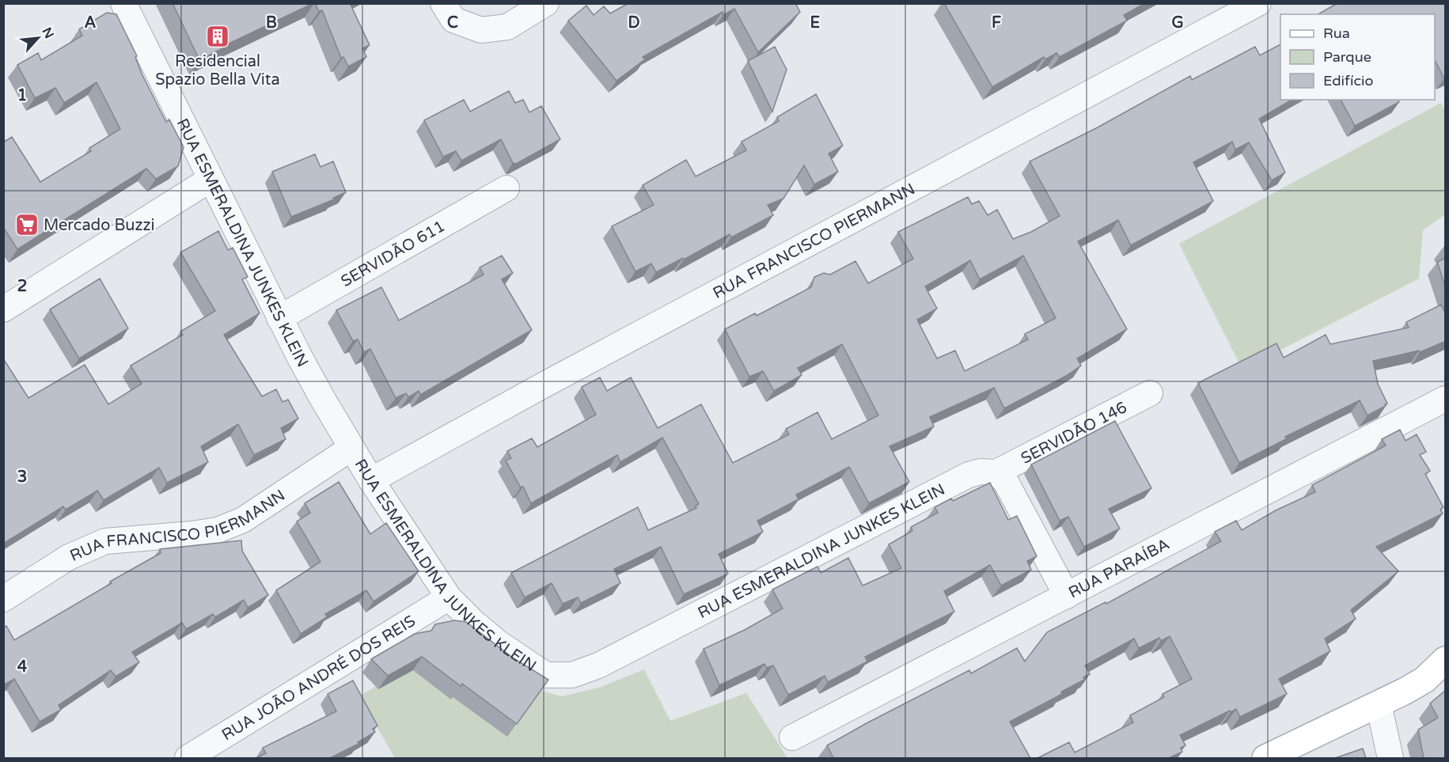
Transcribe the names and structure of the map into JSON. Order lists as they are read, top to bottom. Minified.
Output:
{"streets":{"street":["RUA FRANCISCO PIERMANN","RUA ESMERALDINA JUNKES KLEIN","SERVIDÃO 611","SERVIDÃO 146","RUA PARAÍBA","RUA JOÃO ANDRÉ DOS REIS"]},"crossings":[["RUA FRANCISCO PIERMANN","RUA ESMERALDINA JUNKES KLEIN"],["RUA ESMERALDINA JUNKES KLEIN","SERVIDÃO 611"],["RUA ESMERALDINA JUNKES KLEIN","SERVIDÃO 146"],["RUA ESMERALDINA JUNKES KLEIN","RUA JOÃO ANDRÉ DOS REIS"]],"places":{"building":["Residencial Spazio Bella Vita"],"supermarket":["Mercado Buzzi"]},"legend":["Rua","Parque","Edifício"],"north":"top right","grid":{"columns":["A","B","C","D","E","F","G"],"rows":["1","2","3","4"]}}
